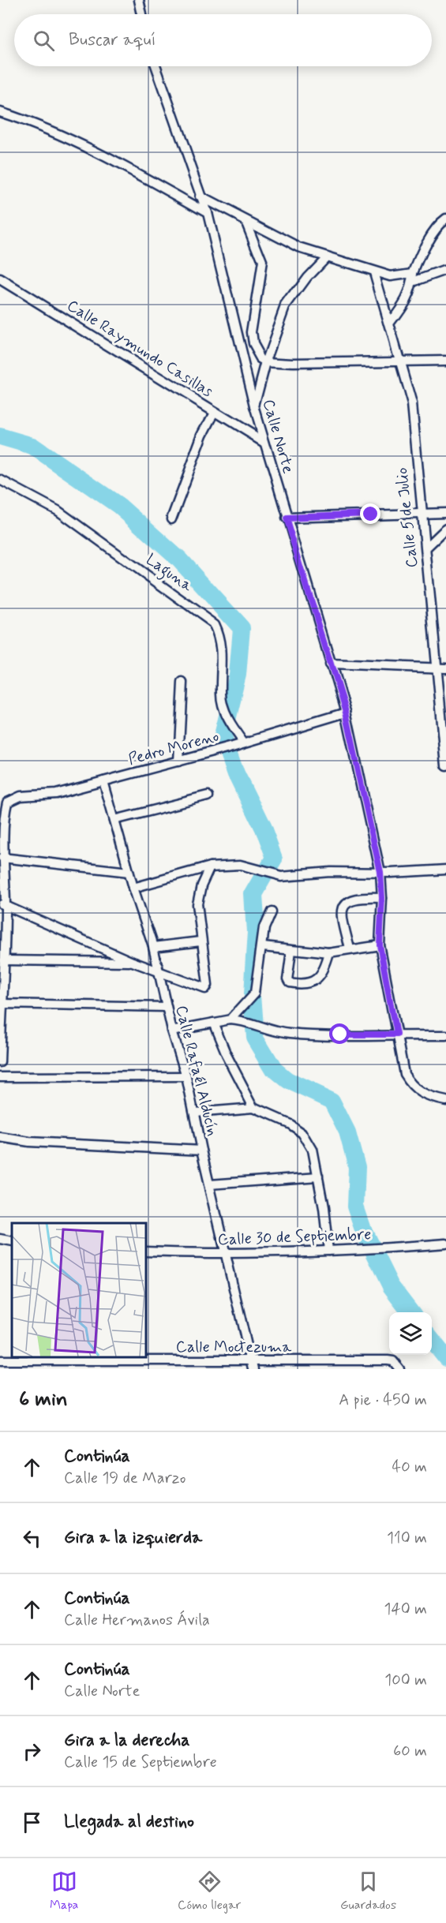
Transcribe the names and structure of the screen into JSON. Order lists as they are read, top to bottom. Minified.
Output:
{"streets":{"street":["Calle Raymundo Casillas","Calle Norte","Calle 5 de Julio","Laguna","Pedro Moreno","Calle Rafaél Alducín","Calle 30 de Septiembre","Calle Moctezuma"]},"crossings":[["Calle Raymundo Casillas","Calle Norte"],["Calle Norte","Pedro Moreno"],["Laguna","Pedro Moreno"],["Pedro Moreno","Calle Rafaél Alducín"],["Calle Rafaél Alducín","Calle 30 de Septiembre"],["Calle Rafaél Alducín","Calle Moctezuma"]],"page":{"search":"Buscar aquí","heading":["6 min","A pie · 450 m"],"list":[["Continúa","Calle 19 de Marzo","40 m"],["Gira a la izquierda","110 m"],["Continúa","Calle Hermanos Ávila","140 m"],["Continúa","Calle Norte","100 m"],["Gira a la derecha","Calle 15 de Septiembre","60 m"],"Llegada al destino"],"nav":["Mapa","Cómo llegar","Guardados"]}}
